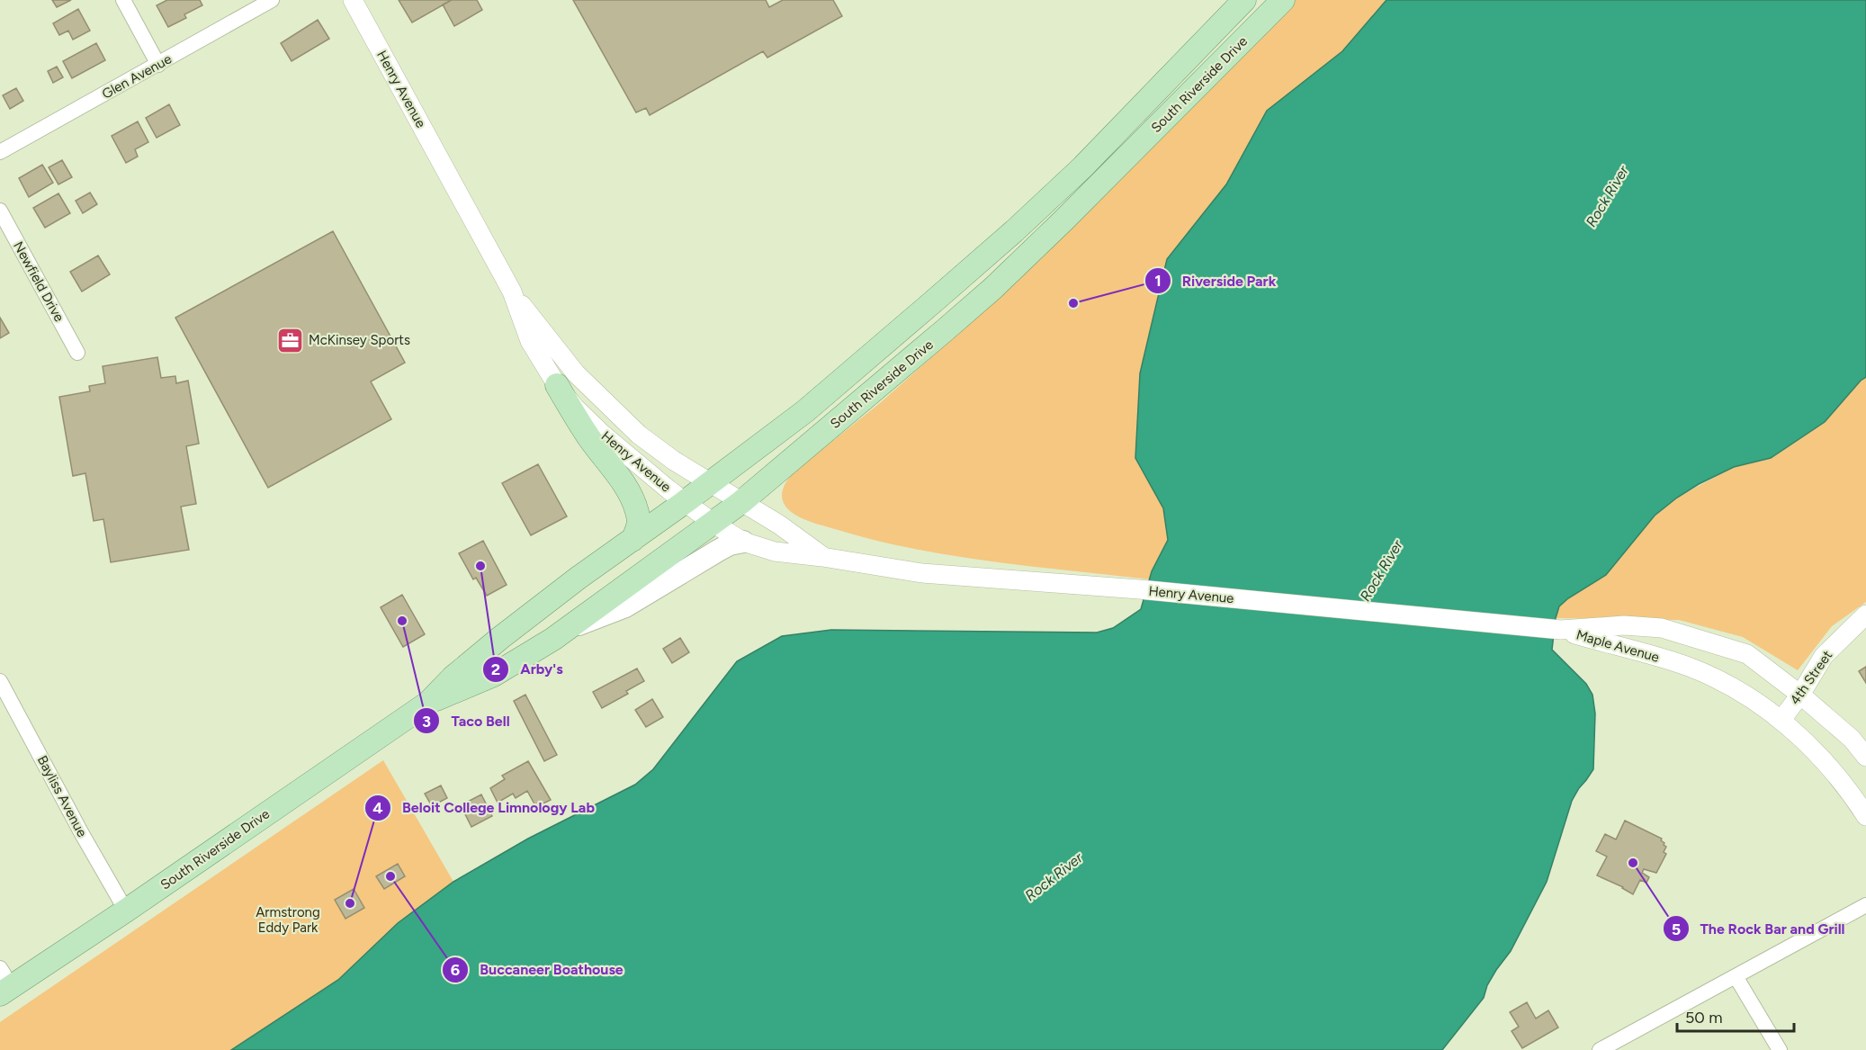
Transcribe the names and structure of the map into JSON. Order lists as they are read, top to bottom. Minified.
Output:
{"streets":{"main road":["South Riverside Drive"],"street":["Glen Avenue","Henry Avenue","Newfield Drive","Maple Avenue","4th Street","Bayliss Avenue"]},"crossings":[["South Riverside Drive","Henry Avenue"],["South Riverside Drive","Bayliss Avenue"],["Henry Avenue","Maple Avenue"],["Maple Avenue","4th Street"]],"water":["Rock River"],"parks":["Armstrong Eddy Park"],"places":{"other":["Riverside Park","Arby's","Taco Bell","The Rock Bar and Grill","Buccaneer Boathouse","Beloit College Limnology Lab"],"office":["McKinsey Sports"]},"scale_bar":"50 m"}
